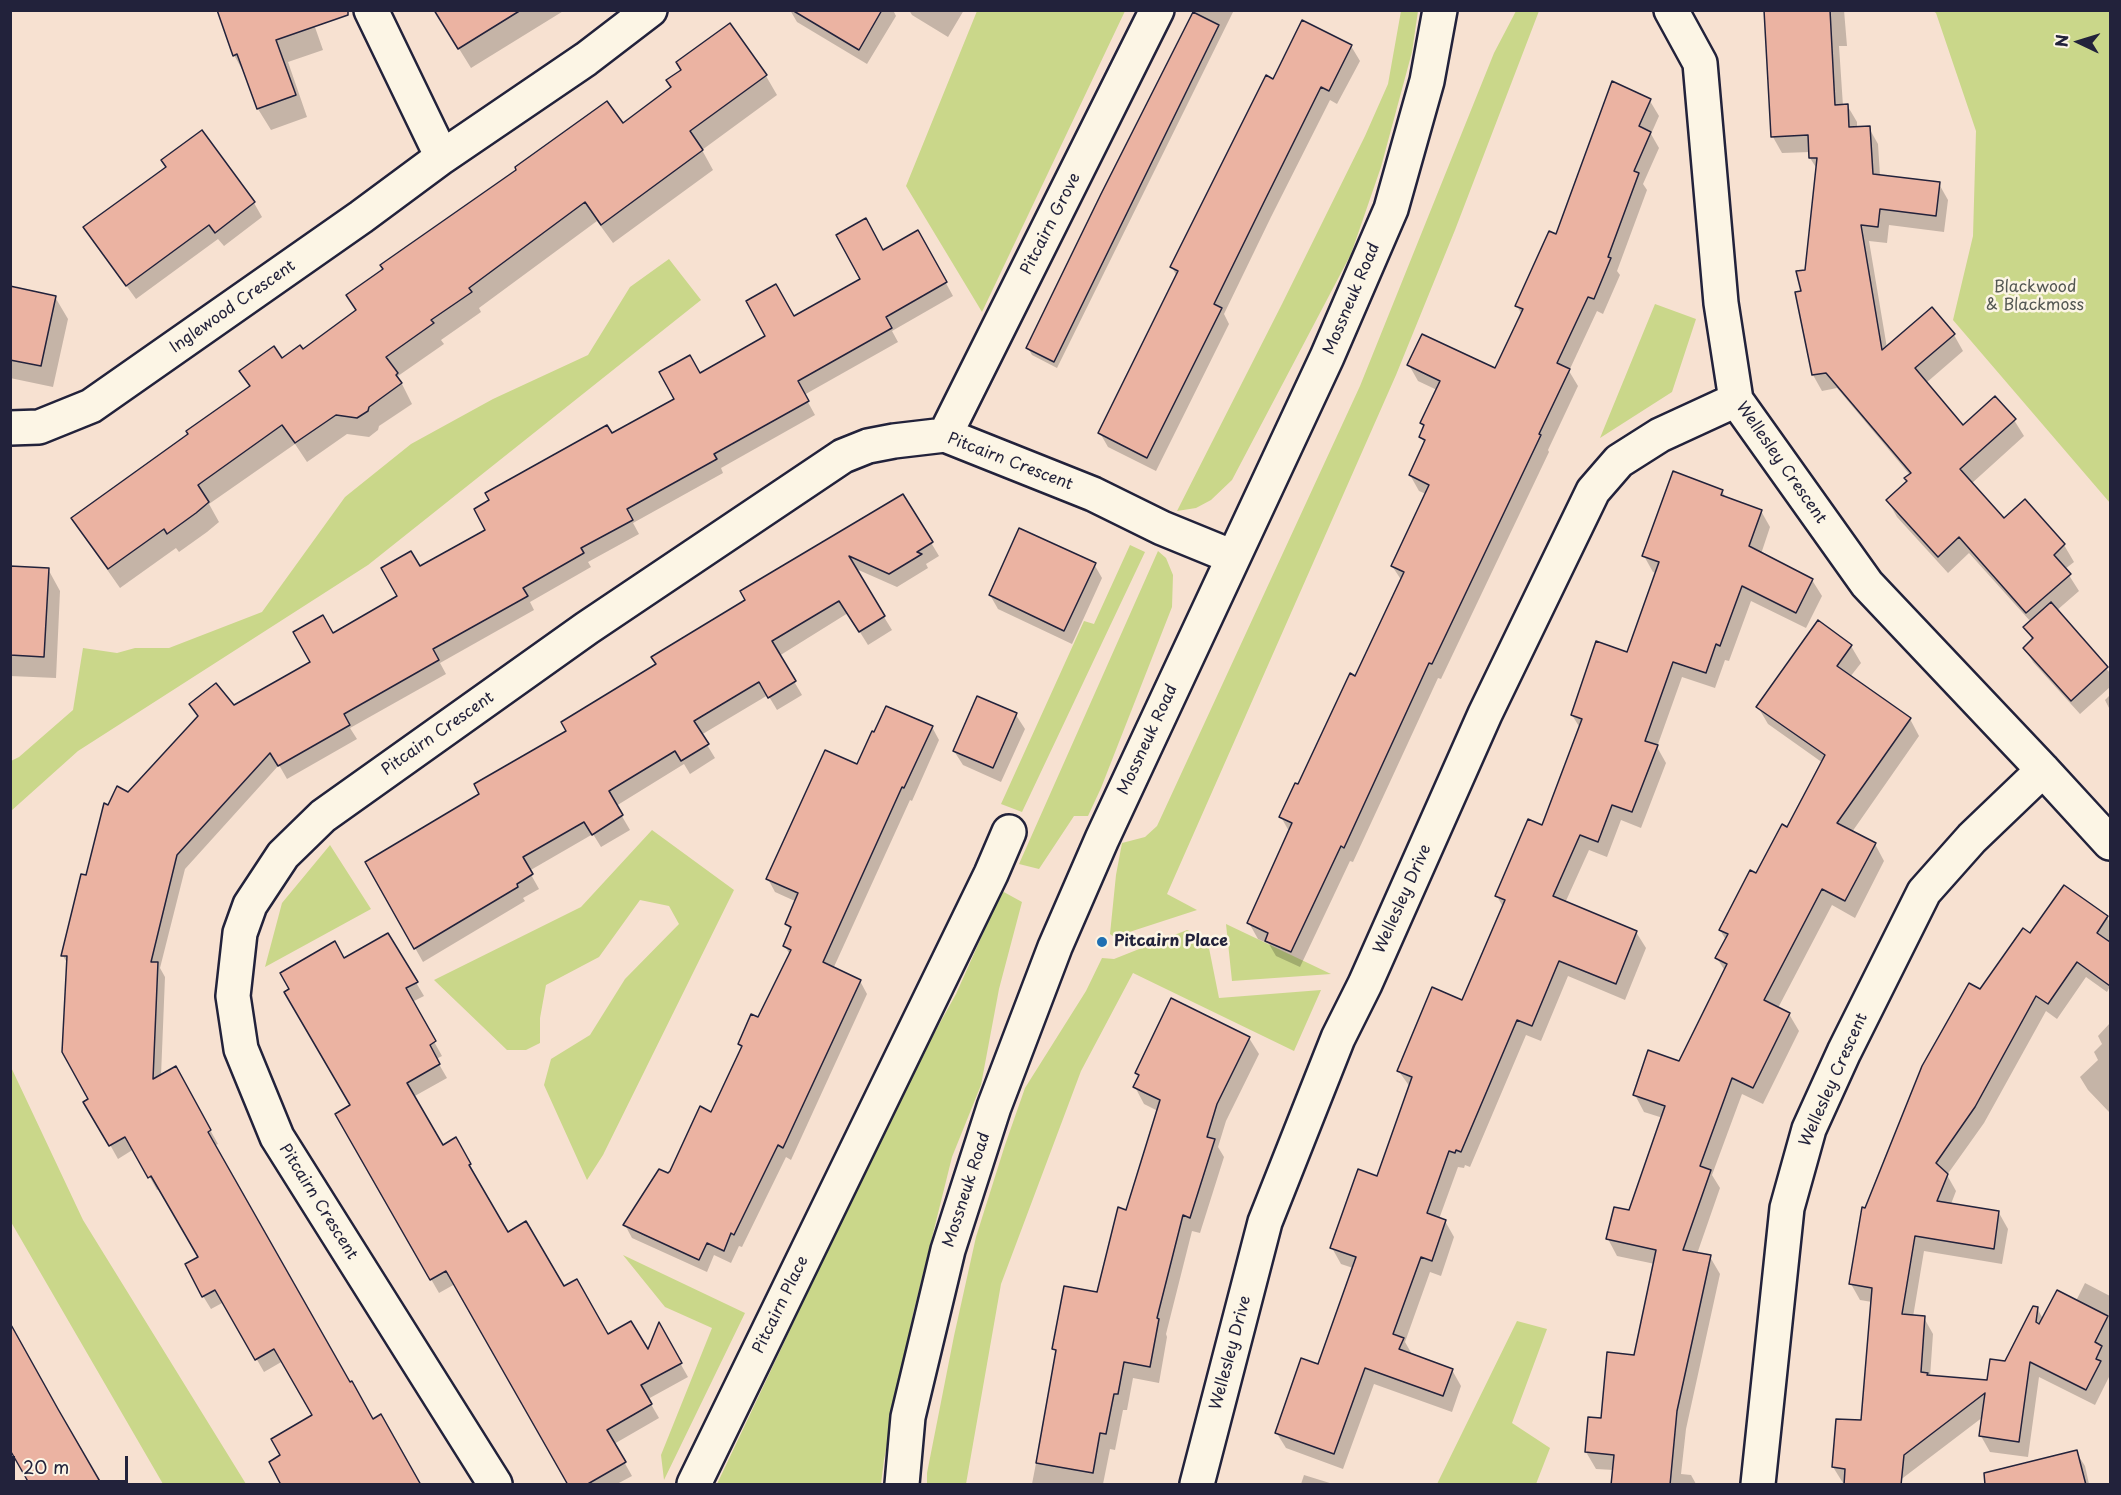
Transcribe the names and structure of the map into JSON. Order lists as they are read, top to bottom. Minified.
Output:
{"streets":{"street":["Pitcairn Grove","Mossneuk Road","Inglewood Crescent","Pitcairn Crescent","Wellesley Crescent","Wellesley Drive","Pitcairn Place"]},"crossings":[["Pitcairn Grove","Pitcairn Crescent"],["Mossneuk Road","Pitcairn Crescent"],["Wellesley Crescent","Wellesley Drive"]],"parks":["Blackwood & Blackmoss"],"places":["Pitcairn Place"],"scale_bar":"20 m","north":"left"}
